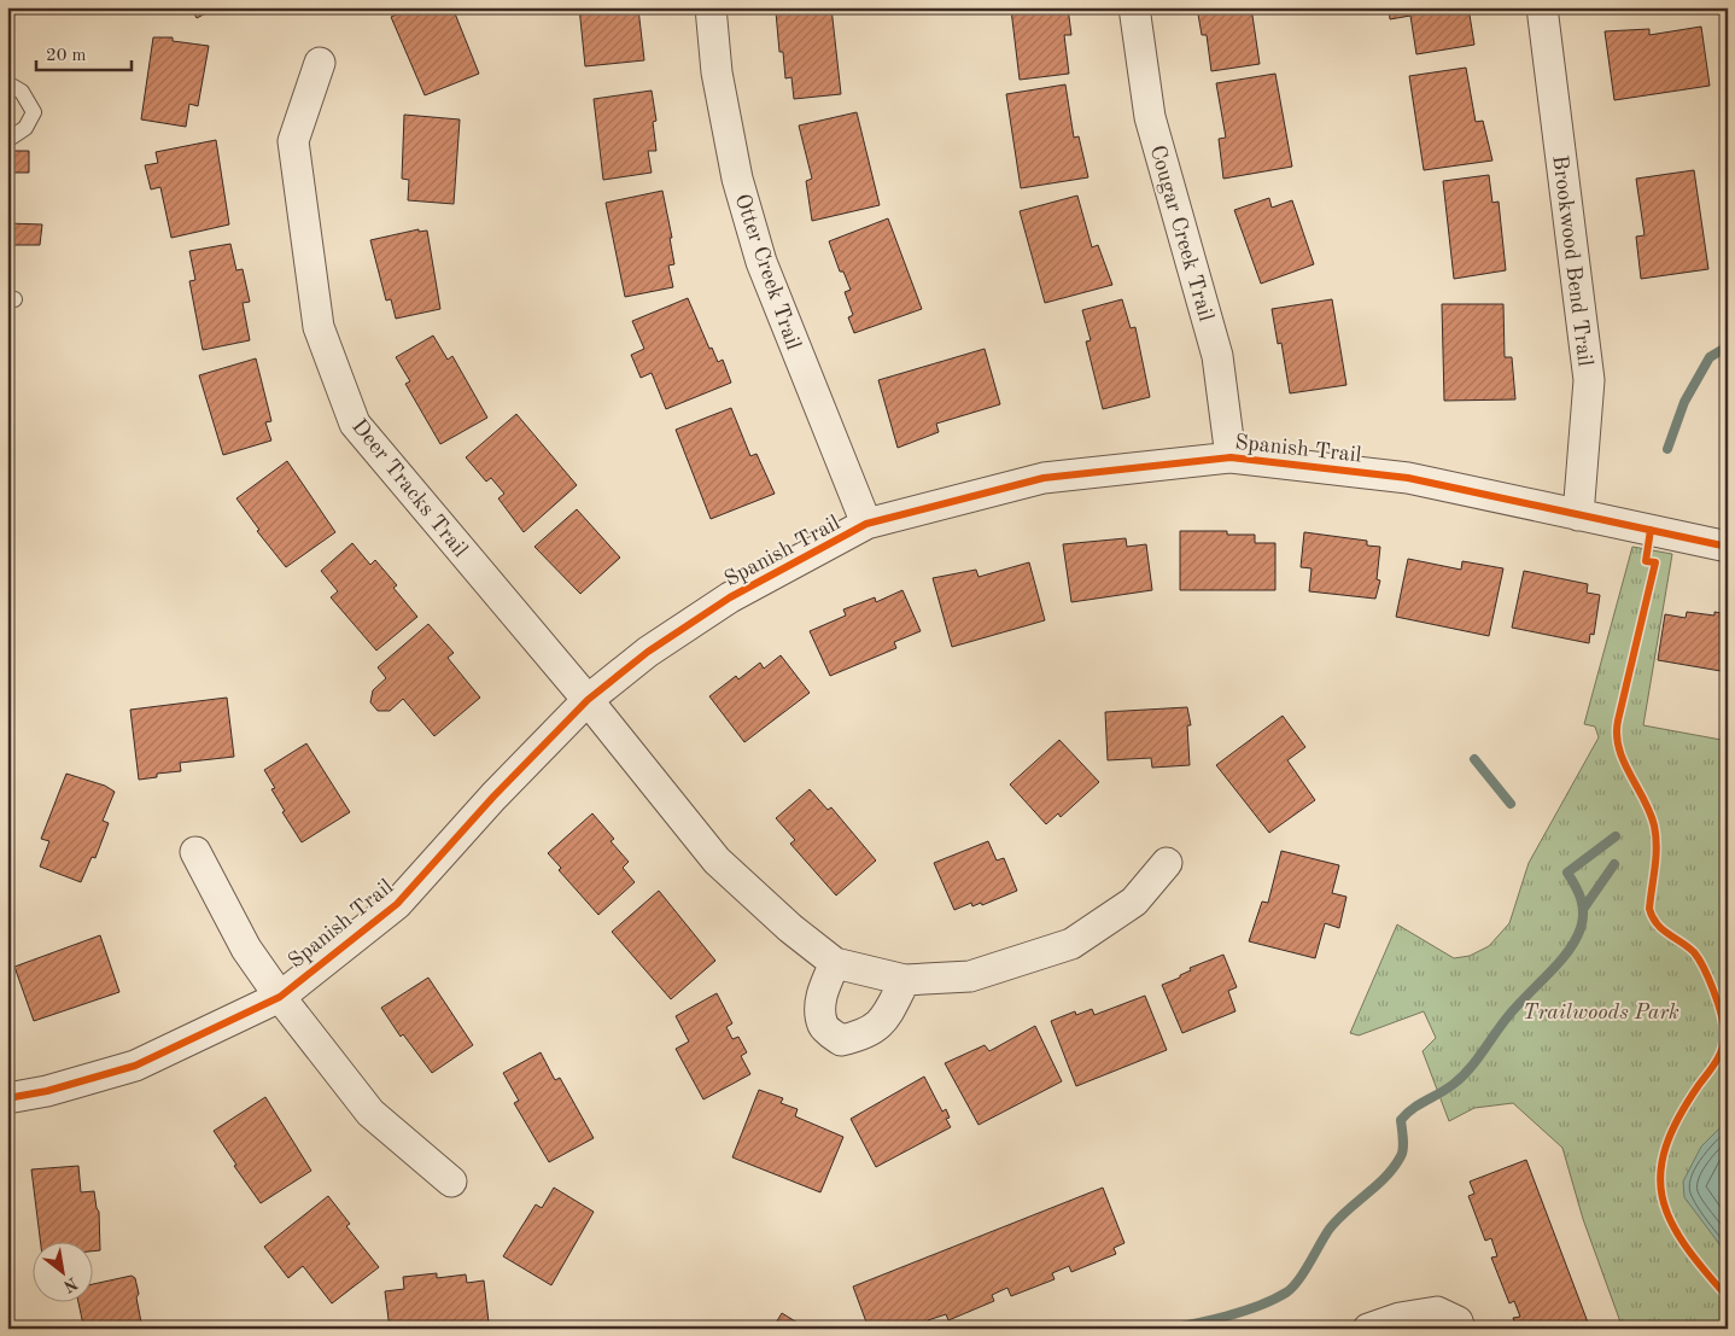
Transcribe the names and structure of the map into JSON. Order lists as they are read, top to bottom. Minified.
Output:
{"streets":{"street":["Cougar Creek Trail","Brookwood Bend Trail","Otter Creek Trail","Spanish Trail","Deer Tracks Trail"]},"crossings":[["Cougar Creek Trail","Spanish Trail"],["Brookwood Bend Trail","Spanish Trail"],["Otter Creek Trail","Spanish Trail"],["Spanish Trail","Deer Tracks Trail"]],"parks":["Trailwoods Park"],"scale_bar":"20 m","north":"bottom right"}
